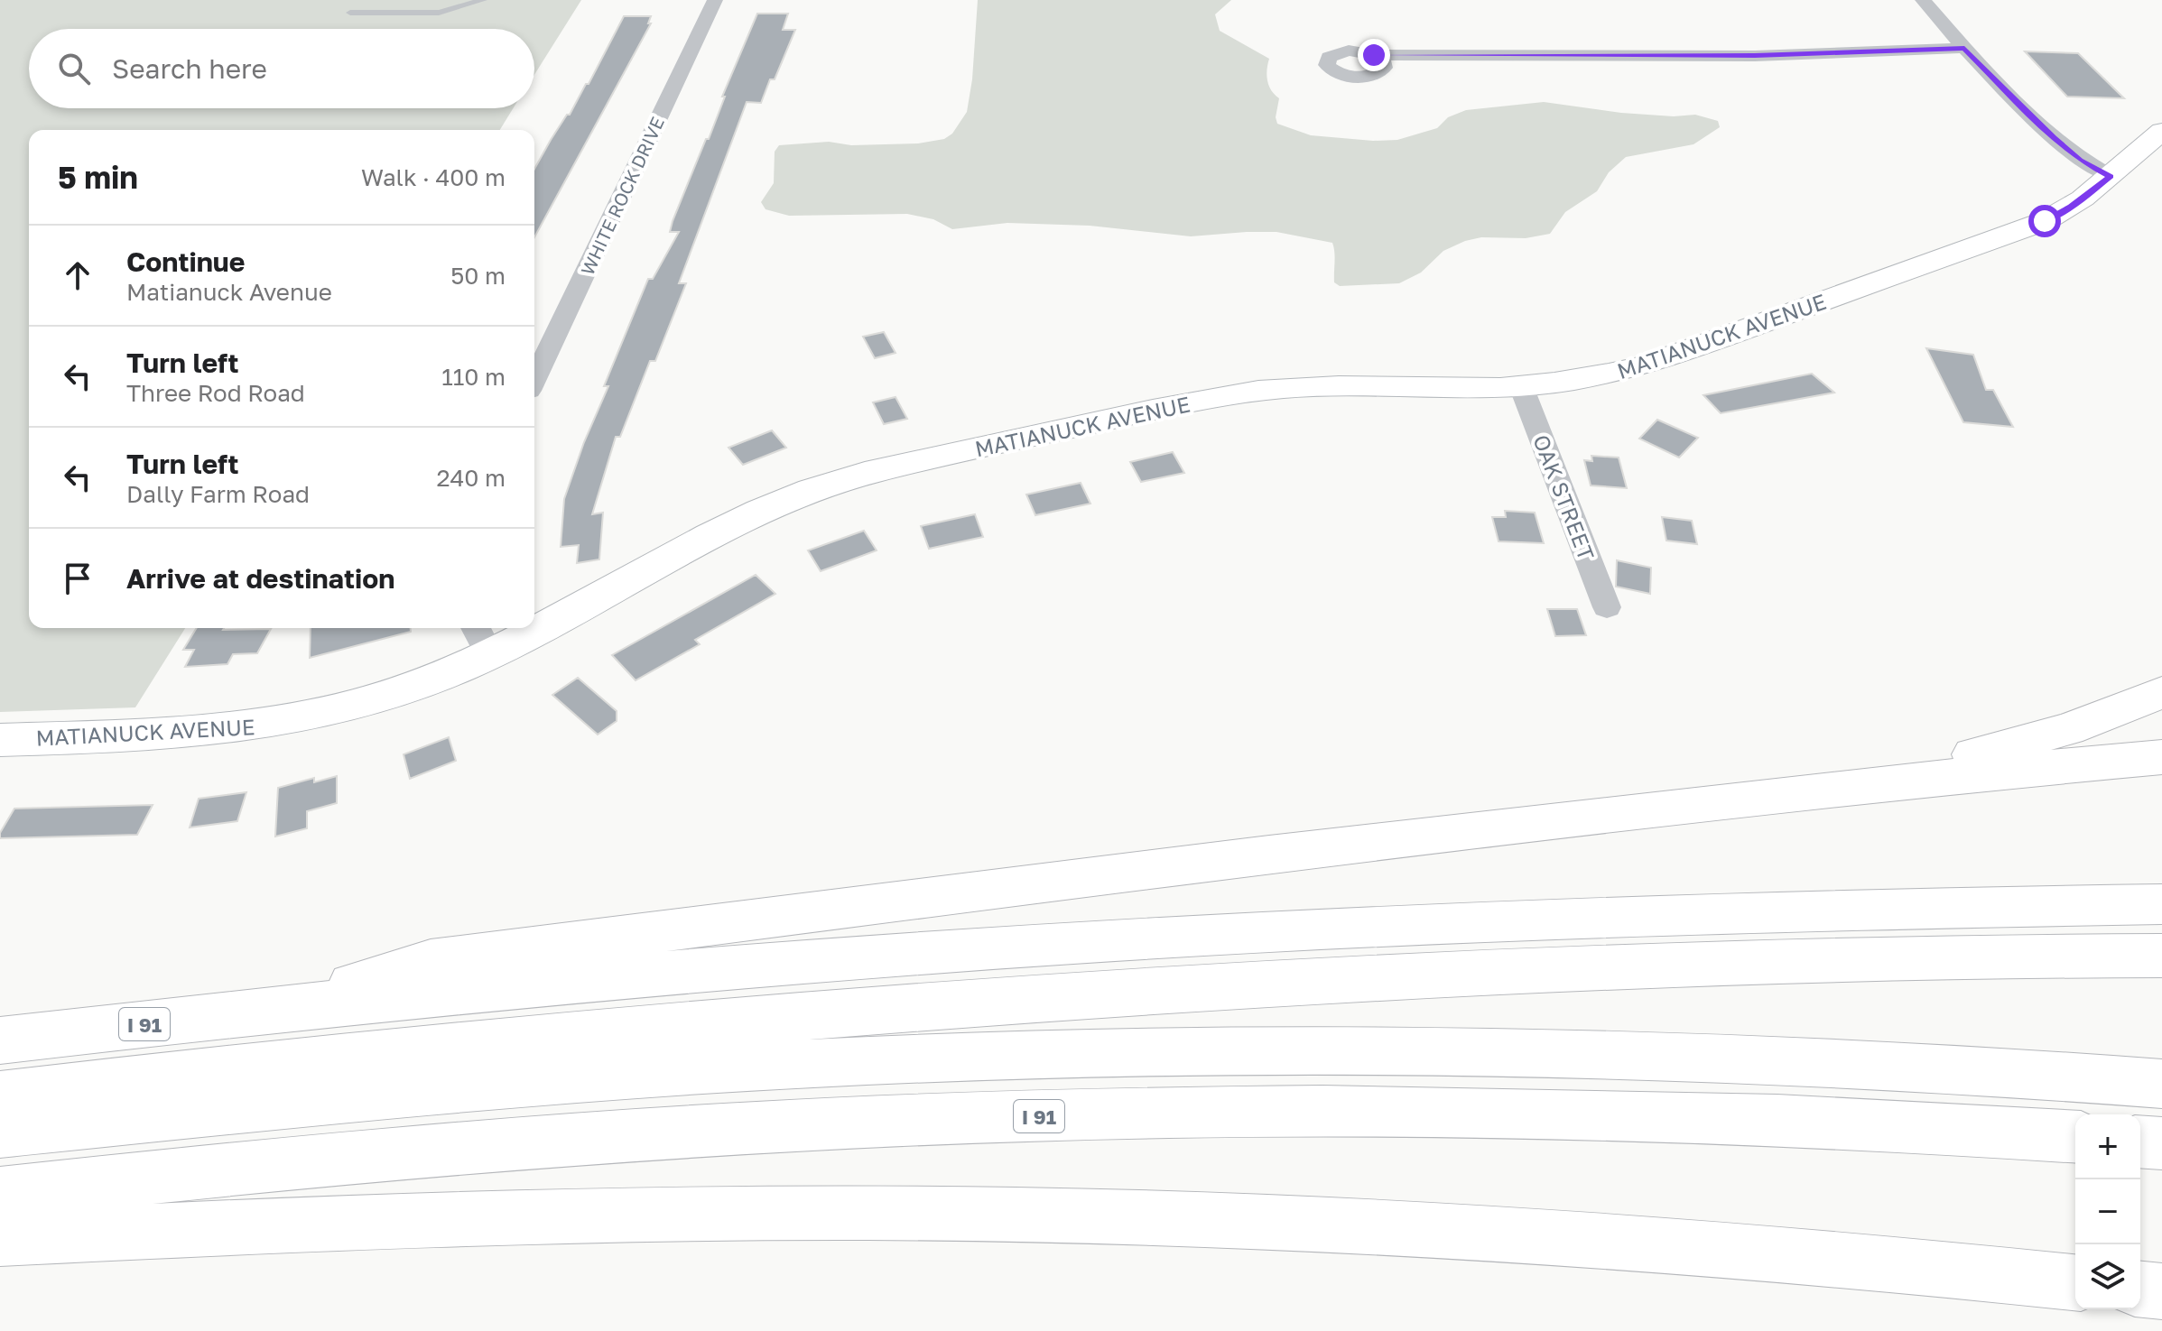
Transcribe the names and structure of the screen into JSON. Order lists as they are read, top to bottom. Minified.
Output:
{"streets":{"main road":["MATIANUCK AVENUE","I 91"],"street":["WHITE ROCK DRIVE","OAK STREET"]},"crossings":[["MATIANUCK AVENUE","OAK STREET"]],"page":{"search":"Search here","heading":["5 min","Walk · 400 m"],"list":[["Continue","Matianuck Avenue","50 m"],["Turn left","Three Rod Road","110 m"],["Turn left","Dally Farm Road","240 m"],"Arrive at destination"],"map_buttons":["+","−"]}}
